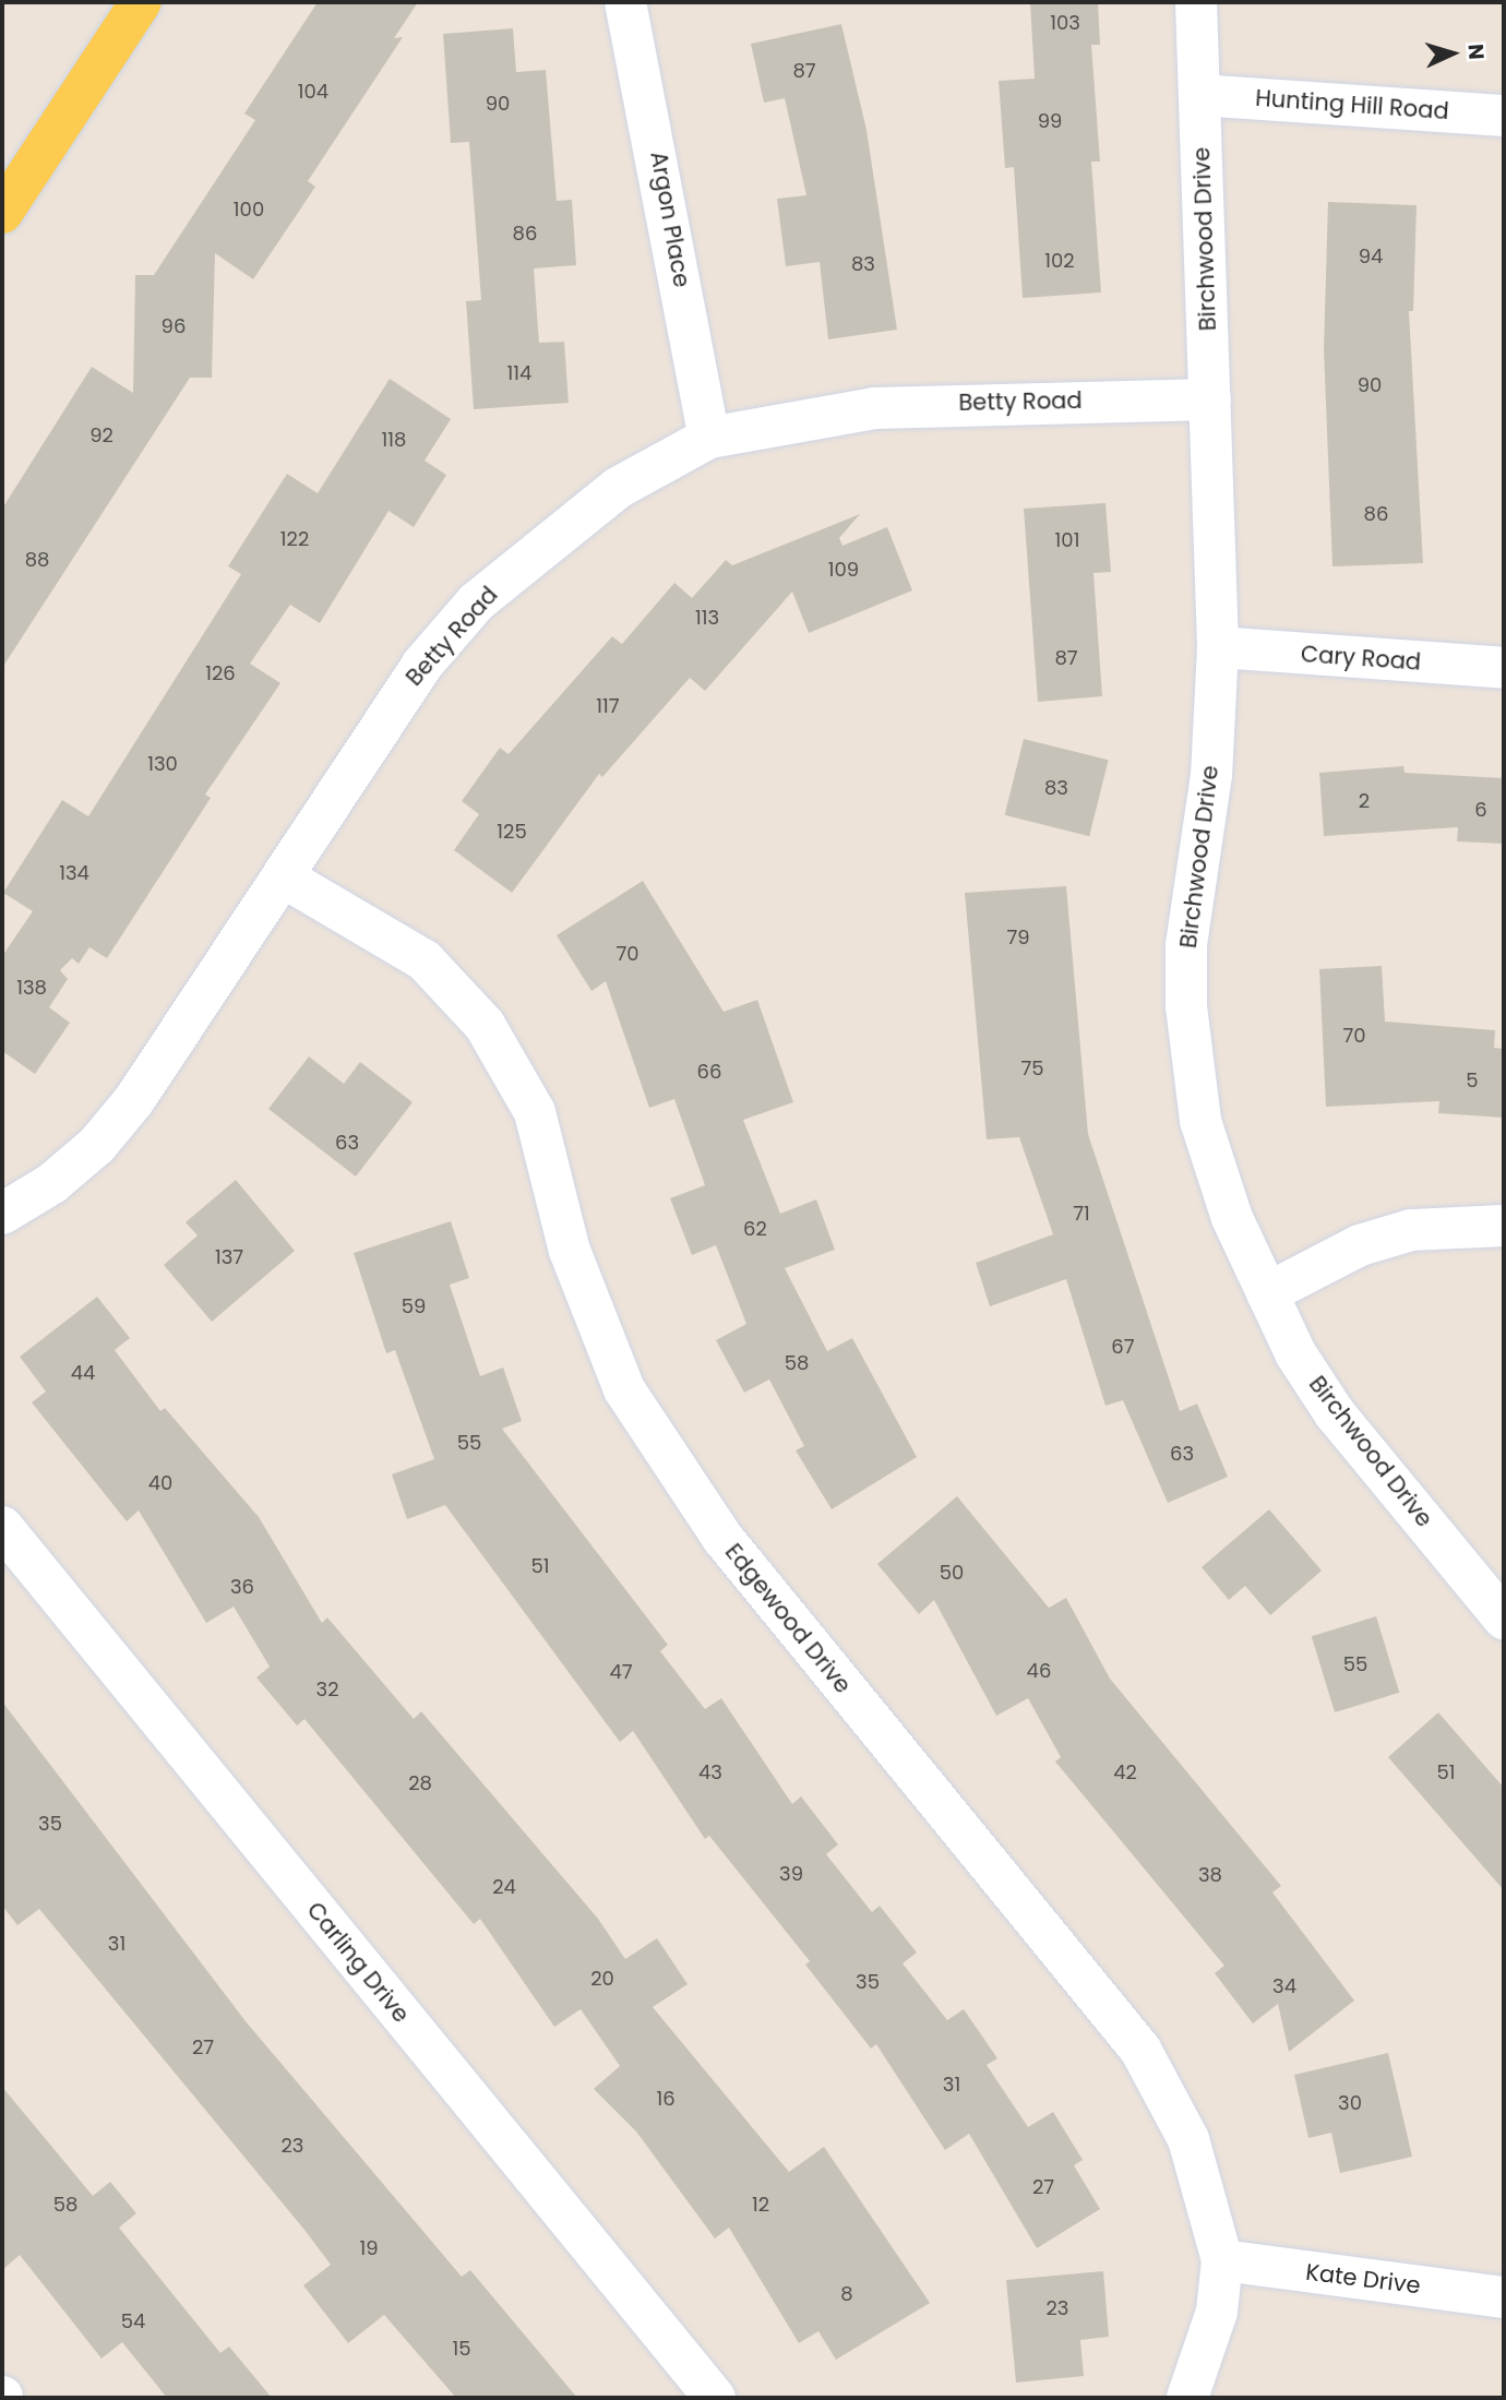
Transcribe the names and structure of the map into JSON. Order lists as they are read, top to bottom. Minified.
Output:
{"streets":{"street":["Hunting Hill Road","Argon Place","Birchwood Drive","Betty Road","Cary Road","Edgewood Drive","Carling Drive","Kate Drive"]},"crossings":[["Hunting Hill Road","Birchwood Drive"],["Argon Place","Betty Road"],["Birchwood Drive","Betty Road"],["Birchwood Drive","Cary Road"],["Betty Road","Edgewood Drive"],["Edgewood Drive","Kate Drive"]],"house_numbers":["103","87","104","90","99","100","86","94","102","83","96","114","90","92","118","86","122","101","88","109","113","87","126","117","130","83","2","6","125","134","79","70","138","70","75","66","5","63","71","62","137","59","67","58","44","55","63","40","51","50","36","55","46","47","32","43","42","51","28","35","39","38","24","31","20","35","34","27","31","16","30","23","27","58","12","19","8","23","54","15"],"north":"right"}
